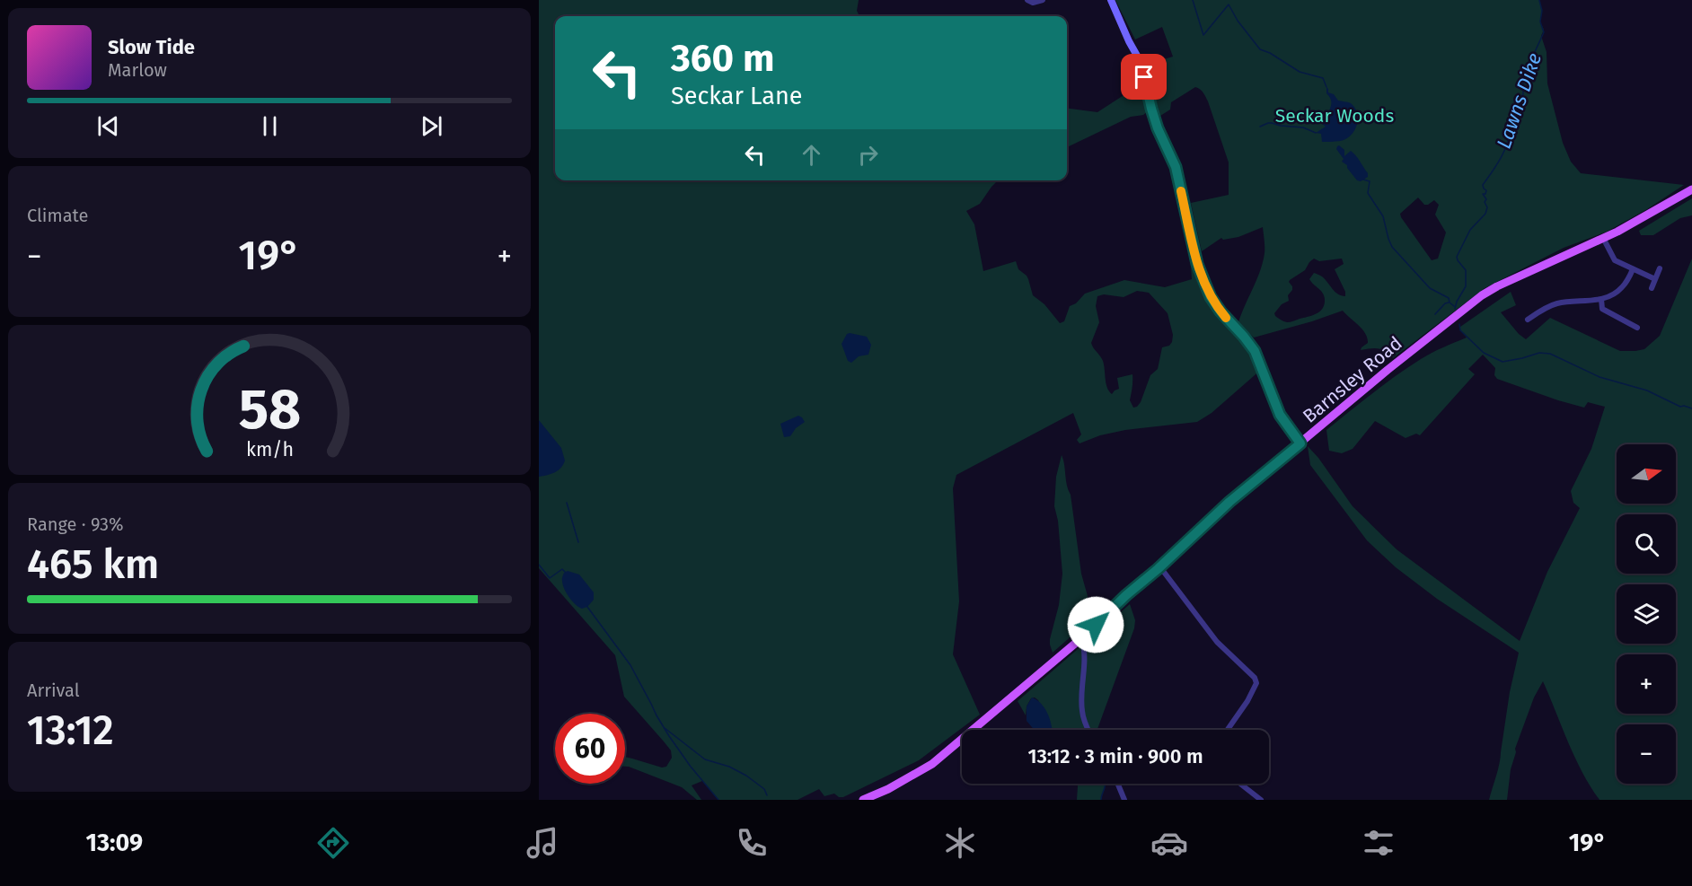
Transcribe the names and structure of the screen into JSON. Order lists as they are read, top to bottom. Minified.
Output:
{"streets":{"main road":["Barnsley Road"]},"water":["Lawns Dike"],"parks":["Seckar Woods"],"north":"right","page":{"turn":["360 m","Seckar Lane"],"song":["Slow Tide","Marlow"],"tile":["Climate",["Range · 93%","465 km"],["Arrival","13:12"]],"heat":["−","19°","+"],"map_buttons":["+","−"],"limit":"60","trip":"13:12 · 3 min · 900 m","tabs":["13:09","19°"],"gauge":["58","km/h"]}}
